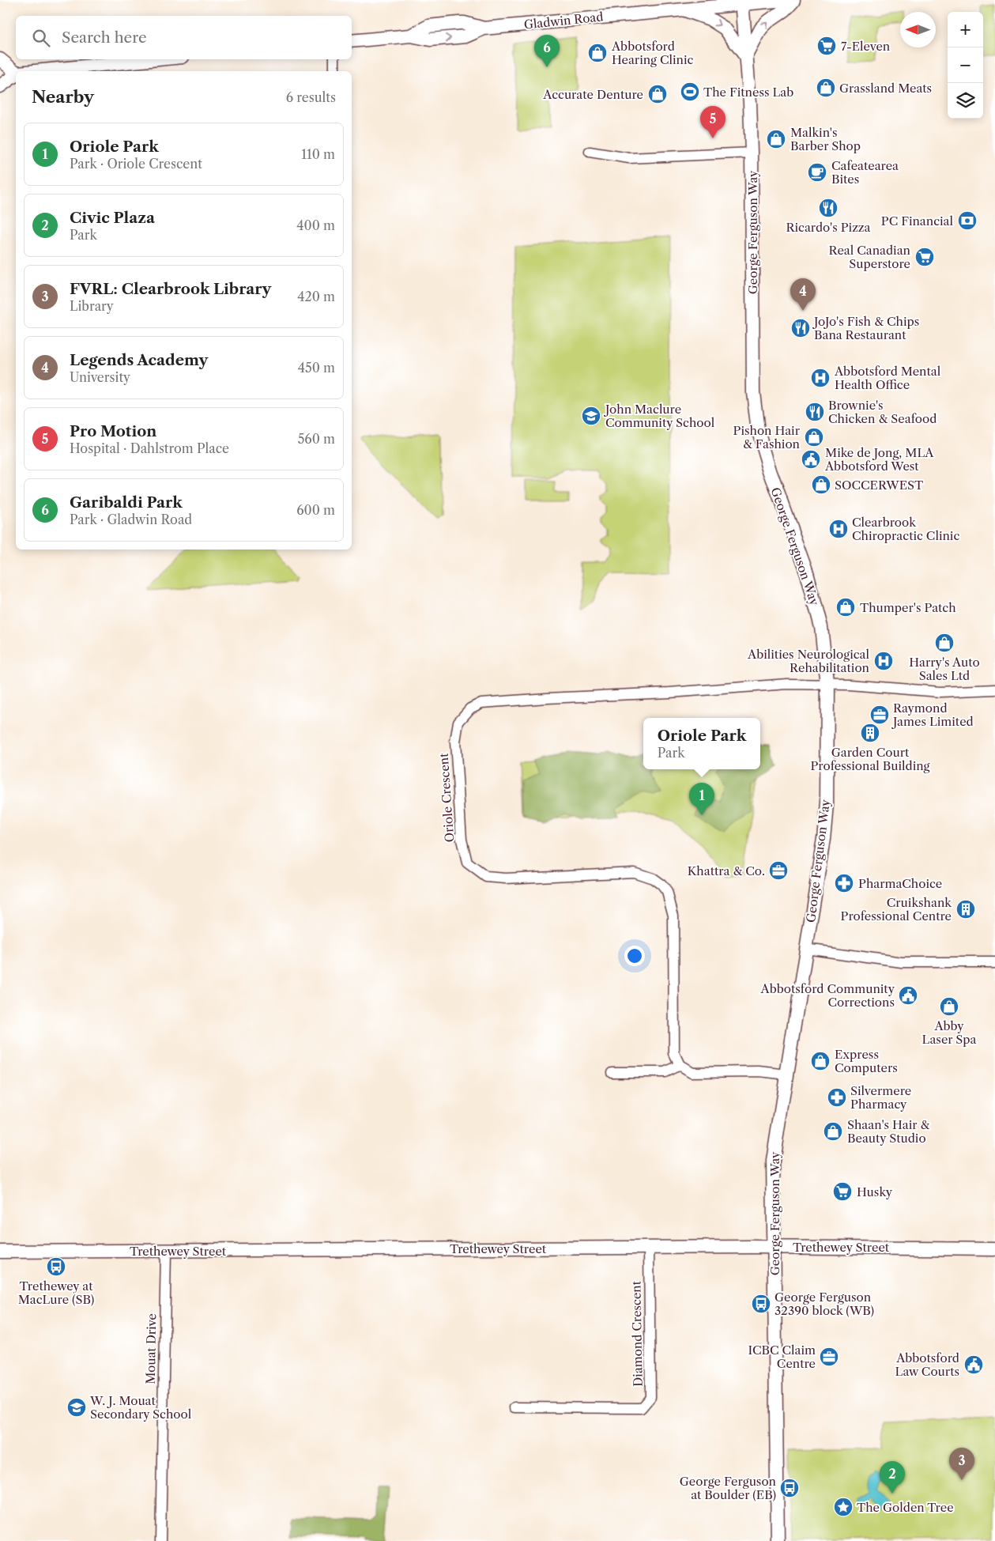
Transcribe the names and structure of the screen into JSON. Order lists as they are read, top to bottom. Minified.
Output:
{"streets":{"main road":["Gladwin Road","George Ferguson Way","Trethewey Street"],"street":["Oriole Crescent","Diamond Crescent","Mouat Drive"]},"crossings":[["Gladwin Road","George Ferguson Way"],["George Ferguson Way","Oriole Crescent"],["George Ferguson Way","Trethewey Street"],["Trethewey Street","Diamond Crescent"],["Trethewey Street","Mouat Drive"]],"places":{"supermarket":["7-Eleven","Real Canadian Superstore","Husky"],"shop":["Abbotsford Hearing Clinic","Grassland Meats","Accurate Denture","Malkin's Barber Shop","Pishon Hair & Fashion","SOCCERWEST","Thumper's Patch","Harry's Auto Sales Ltd","Abby Laser Spa","Express Computers","Shaan's Hair & Beauty Studio"],"sports":["The Fitness Lab"],"cafe":["Cafeatearea Bites"],"restaurant":["Ricardo's Pizza","JoJo's Fish & Chips Bana Restaurant","Brownie's Chicken & Seafood"],"bank":["PC Financial"],"hospital":["Abbotsford Mental Health Office","Clearbrook Chiropractic Clinic","Abilities Neurological Rehabilitation"],"school or university":["John Maclure Community School","W. J. Mouat Secondary School"],"public building":["Mike de Jong, MLA Abbotsford West","Abbotsford Community Corrections","Abbotsford Law Courts"],"office":["Raymond James Limited","Khattra & Co.","ICBC Claim Centre"],"building":["Garden Court Professional Building","Cruikshank Professional Centre"],"pharmacy":["PharmaChoice","Silvermere Pharmacy"],"bus stop":["Trethewey at MacLure (SB)","George Ferguson 32390 block (WB)","George Ferguson at Boulder (EB)"],"place":["The Golden Tree"]},"north":"left","page":{"map_buttons":["+","−"],"search":"Search here","pins":["6","5","4","1","3","2"],"heading":["Nearby","6 results"],"list":[{"mark":"1","name":"Oriole Park","note":"Park · Oriole Crescent","value":"110 m"},{"mark":"2","name":"Civic Plaza","note":"Park","value":"400 m"},{"mark":"3","name":"FVRL: Clearbrook Library","note":"Library","value":"420 m"},{"mark":"4","name":"Legends Academy","note":"University","value":"450 m"},{"mark":"5","name":"Pro Motion","note":"Hospital · Dahlstrom Place","value":"560 m"},{"mark":"6","name":"Garibaldi Park","note":"Park · Gladwin Road","value":"600 m"}],"popup":["Oriole Park","Park"]}}
